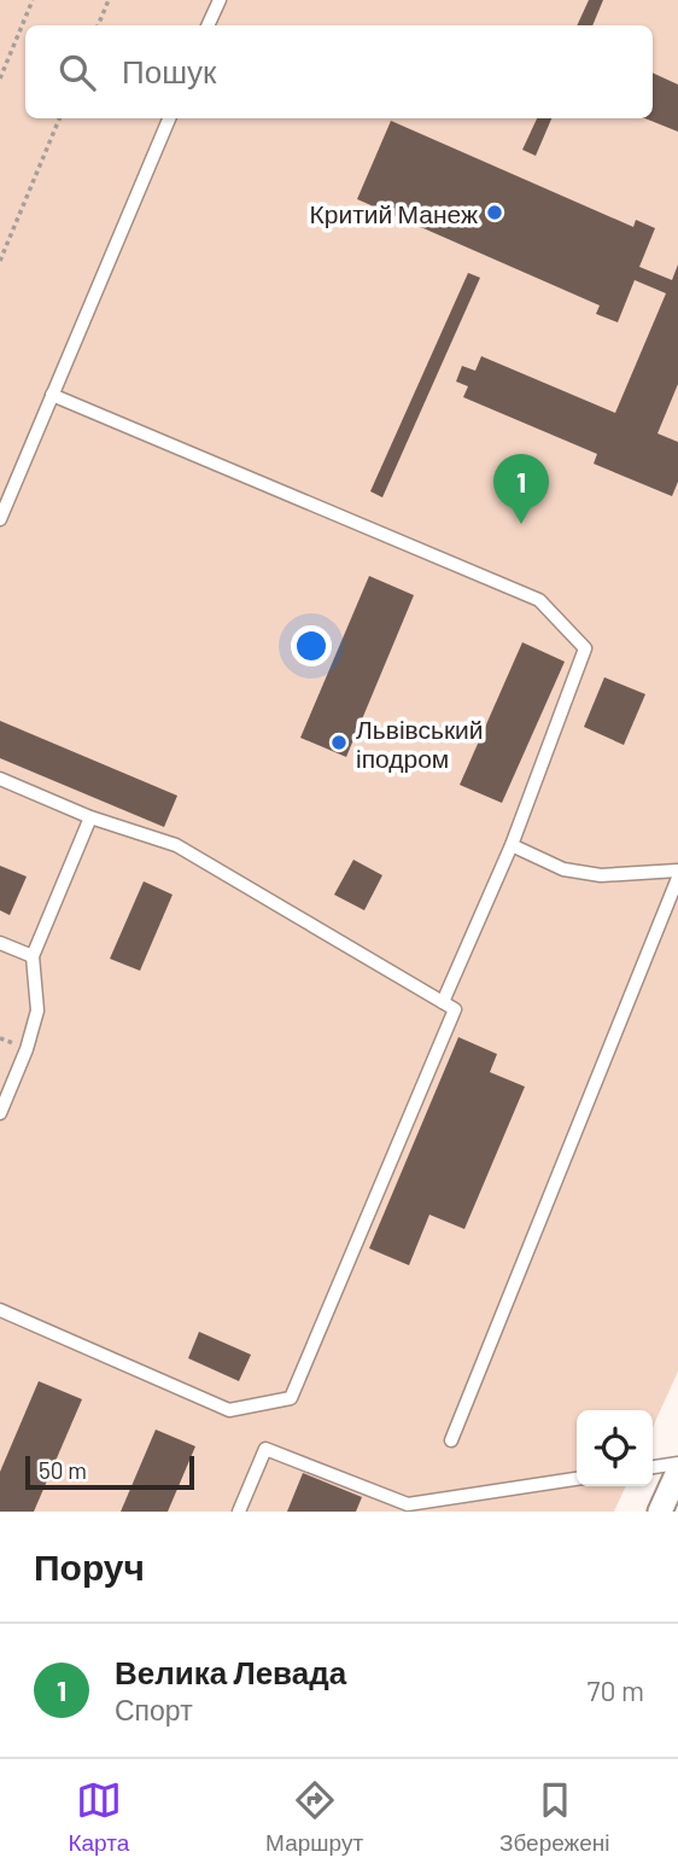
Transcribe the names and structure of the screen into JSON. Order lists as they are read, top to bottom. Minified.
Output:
{"places":["Критий Манеж","Львівський іподром"],"scale_bar":"50 m","page":{"search":"Пошук","pins":"1","scale":"50 m","heading":"Поруч","list":[{"mark":"1","name":"Велика Левада","note":"Спорт","value":"70 m"}],"nav":["Карта","Маршрут","Збережені"]}}
